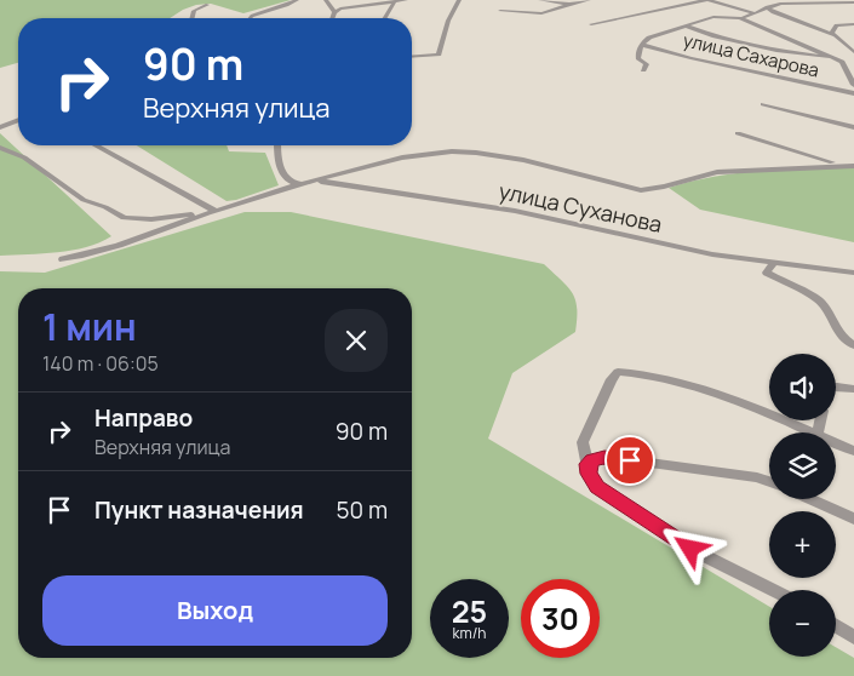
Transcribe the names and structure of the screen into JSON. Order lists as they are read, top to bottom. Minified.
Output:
{"streets":{"street":["улица Сахарова","улица Суханова"]},"page":{"turn":["90 m","Верхняя улица"],"heading":["1 мин","140 m · 06:05"],"map_buttons":["+","−"],"list":[{"name":"Направо","note":"Верхняя улица","value":"90 m"},{"name":"Пункт назначения","value":"50 m"}],"buttons":"Выход","speed":"25 km/h","limit":"30"}}
